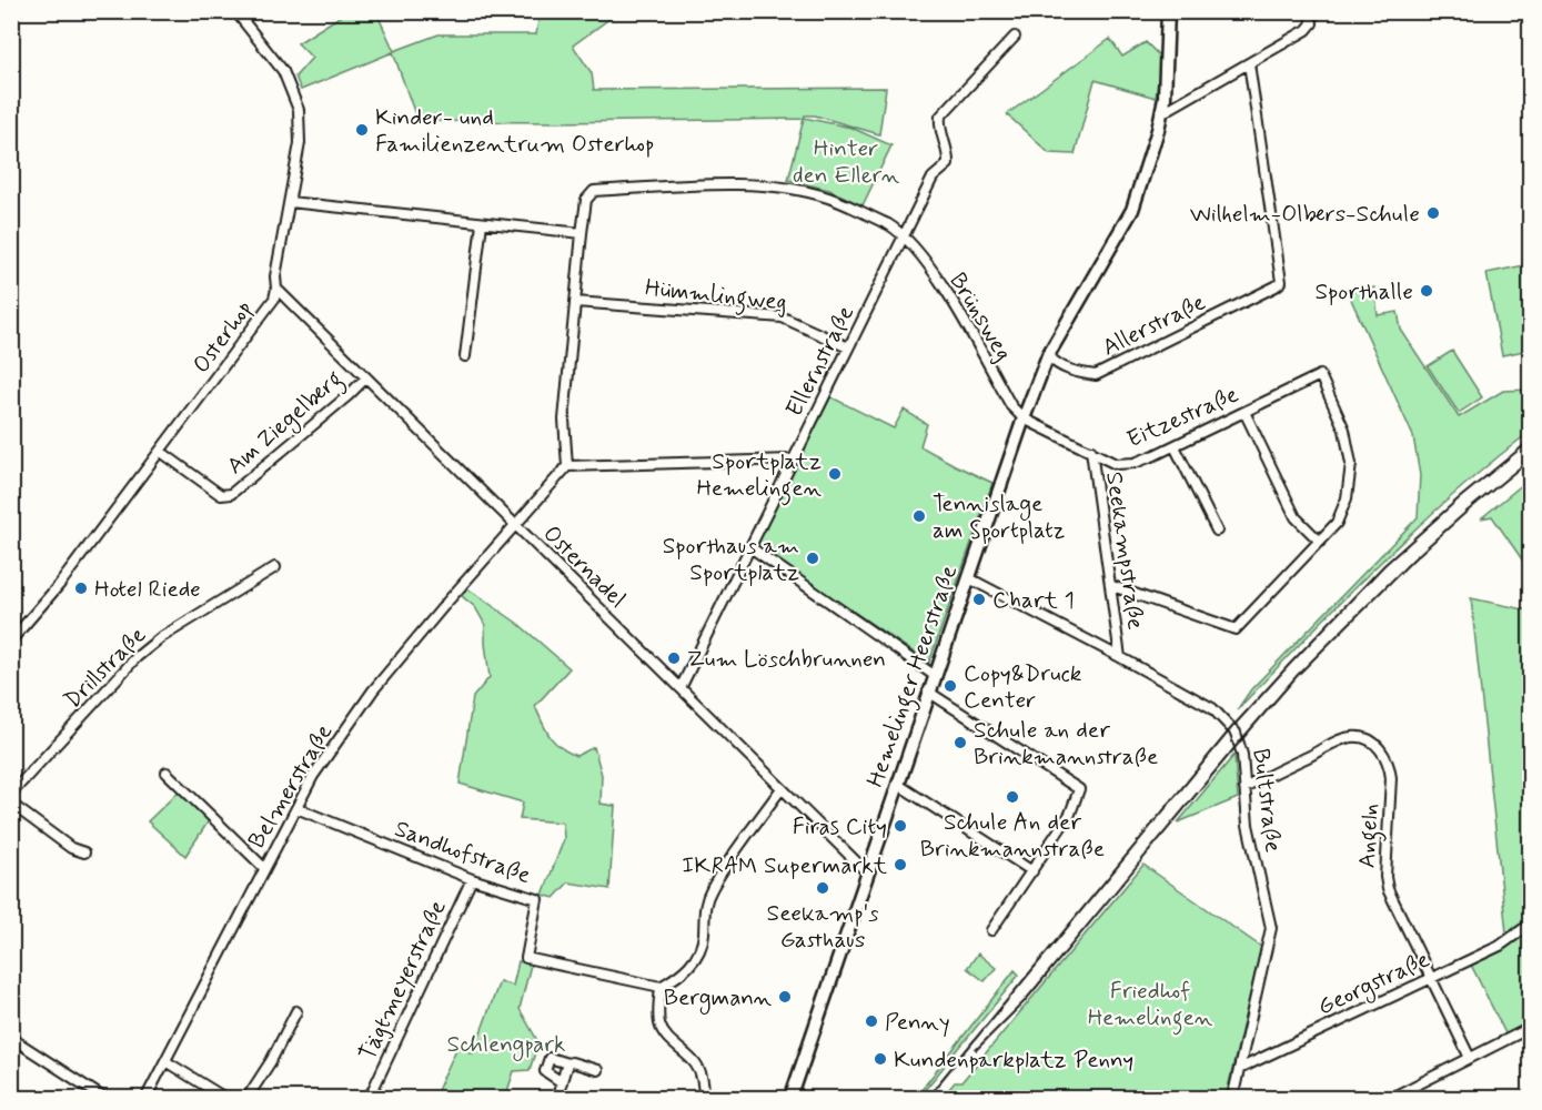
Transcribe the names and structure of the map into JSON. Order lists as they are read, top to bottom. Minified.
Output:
{"streets":{"main road":["Hemelinger Heerstraße"],"street":["Hümmlingweg","Brünsweg","Allerstraße","Osterhop","Ellernstraße","Eitzestraße","Am Ziegelberg","Seekampstraße","Osternadel","Drillstraße","Belmerstraße","Bultstraße","Angeln","Sandhofstraße","Tägtmeyerstraße","Georgstraße"]},"crossings":[["Hümmlingweg","Ellernstraße"],["Brünsweg","Ellernstraße"],["Brünsweg","Eitzestraße"],["Brünsweg","Hemelinger Heerstraße"],["Allerstraße","Hemelinger Heerstraße"],["Osterhop","Am Ziegelberg"],["Osterhop","Osternadel"],["Ellernstraße","Osternadel"],["Eitzestraße","Seekampstraße"],["Eitzestraße","Hemelinger Heerstraße"],["Am Ziegelberg","Osternadel"],["Seekampstraße","Bultstraße"],["Osternadel","Hemelinger Heerstraße"],["Osternadel","Belmerstraße"],["Hemelinger Heerstraße","Bultstraße"],["Belmerstraße","Sandhofstraße"],["Bultstraße","Angeln"],["Bultstraße","Georgstraße"],["Angeln","Georgstraße"],["Sandhofstraße","Tägtmeyerstraße"]],"parks":["Hinter den Ellern","Friedhof Hemelingen","Schlengpark"],"places":["Kinder- und Familienzentrum Osterhop","Wilhelm-Olbers-Schule","Sporthalle","Sportplatz Hemelingen","Tennislage am Sportplatz","Sporthaus am Sportplatz","Hotel Riede","Chart 1","Zum Löschbrunnen","Copy&Druck Center","Schule an der Brinkmannstraße","Schule An der Brinkmannstraße","Firas City","IKRAM Supermarkt","Seekamp's Gasthaus","Bergmann","Penny","Kundenparkplatz Penny"]}
